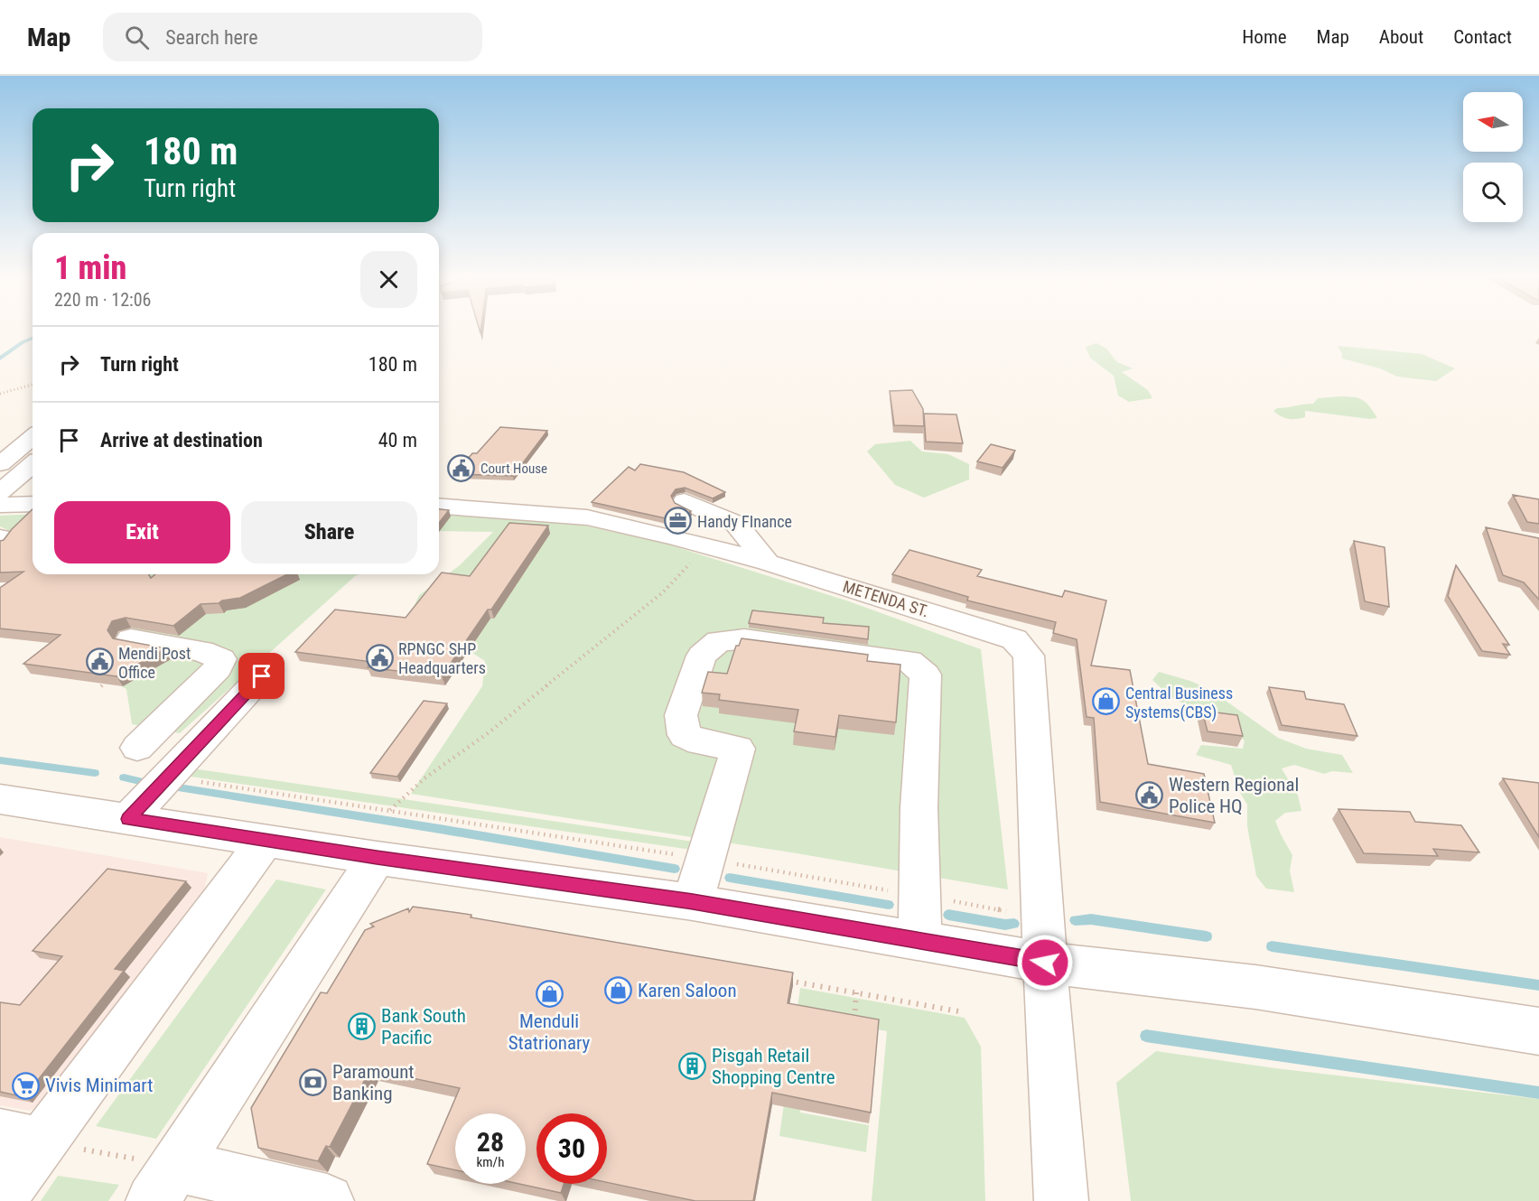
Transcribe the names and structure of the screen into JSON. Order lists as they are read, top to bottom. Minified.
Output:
{"streets":{"street":["METENDA ST."]},"places":{"public building":["Court House","RPNGC SHP Headquarters","Mendi Post Office","Western Regional Police HQ"],"office":["Handy FInance"],"shop":["Central Business Systems(CBS)","Karen Saloon","Menduli Statrionary"],"building":["Bank South Pacific","Pisgah Retail Shopping Centre"],"bank":["Paramount Banking"],"supermarket":["Vivis Minimart"]},"north":"left","page":{"header":"Map","search":"Search here","nav":["Home","Map","About","Contact"],"turn":["180 m","Turn right"],"heading":["1 min","220 m · 12:06"],"list":[{"name":"Turn right","value":"180 m"},{"name":"Arrive at destination","value":"40 m"}],"buttons":["Exit","Share"],"speed":"28 km/h","limit":"30"}}
